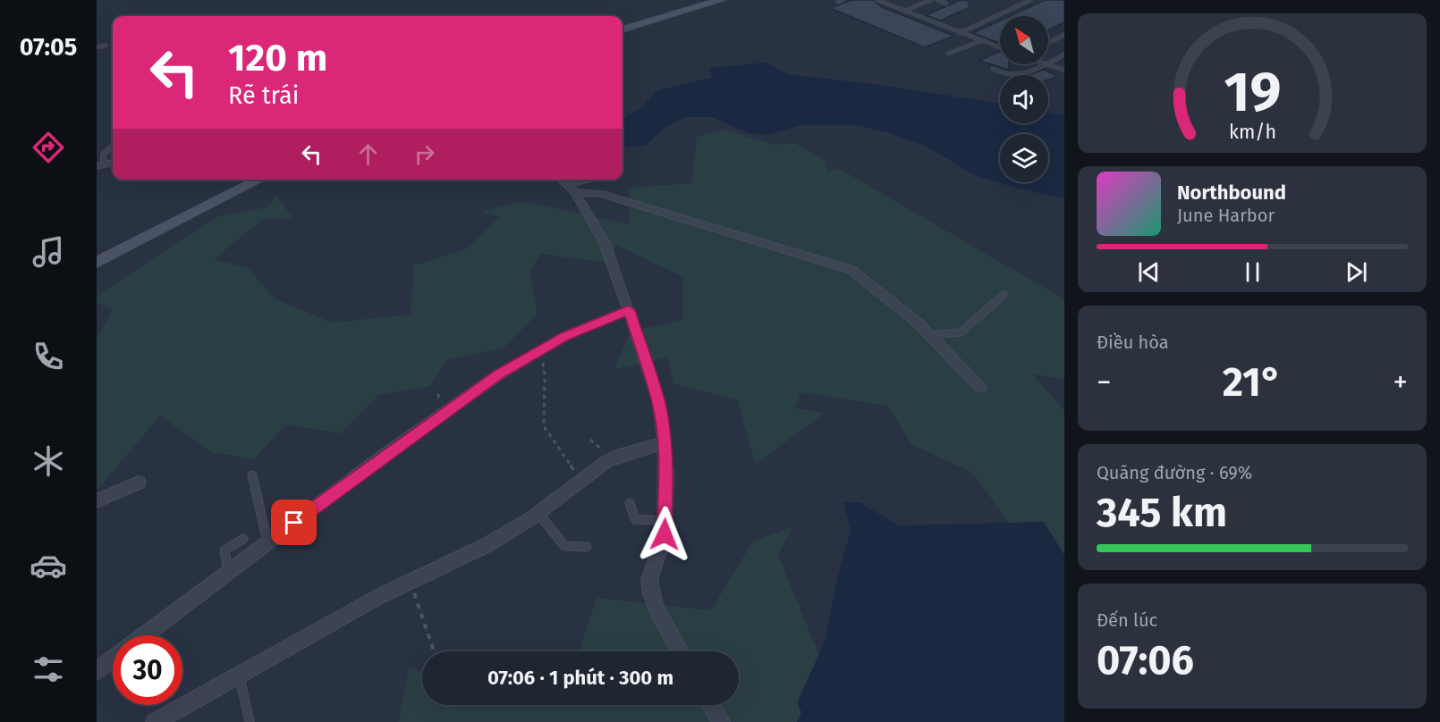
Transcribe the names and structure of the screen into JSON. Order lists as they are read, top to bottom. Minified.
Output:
{"north":"top left","page":{"tabs":"07:05","turn":["120 m","Rẽ trái"],"song":["Northbound","June Harbor"],"tile":["Điều hòa",["Quãng đường · 69%","345 km"],["Đến lúc","07:06"]],"heat":["−","21°","+"],"limit":"30","trip":"07:06 · 1 phút · 300 m","gauge":["19","km/h"]}}
